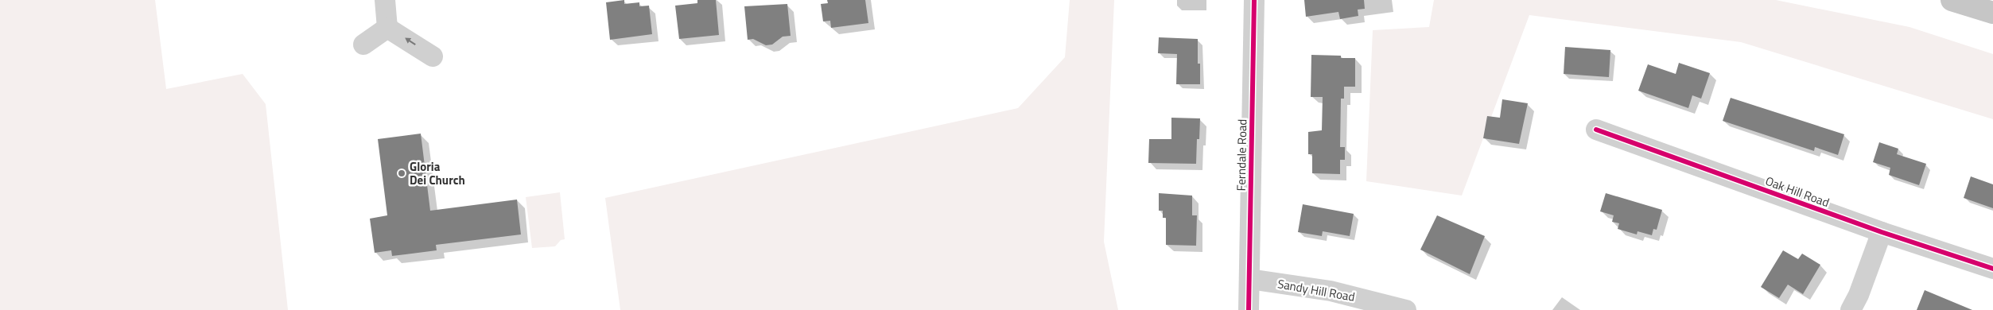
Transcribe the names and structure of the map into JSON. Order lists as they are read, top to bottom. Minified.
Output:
{"streets":{"street":["Ferndale Road","Oak Hill Road","Sandy Hill Road"]},"crossings":[["Ferndale Road","Sandy Hill Road"]],"places":["Gloria Dei Church"]}
